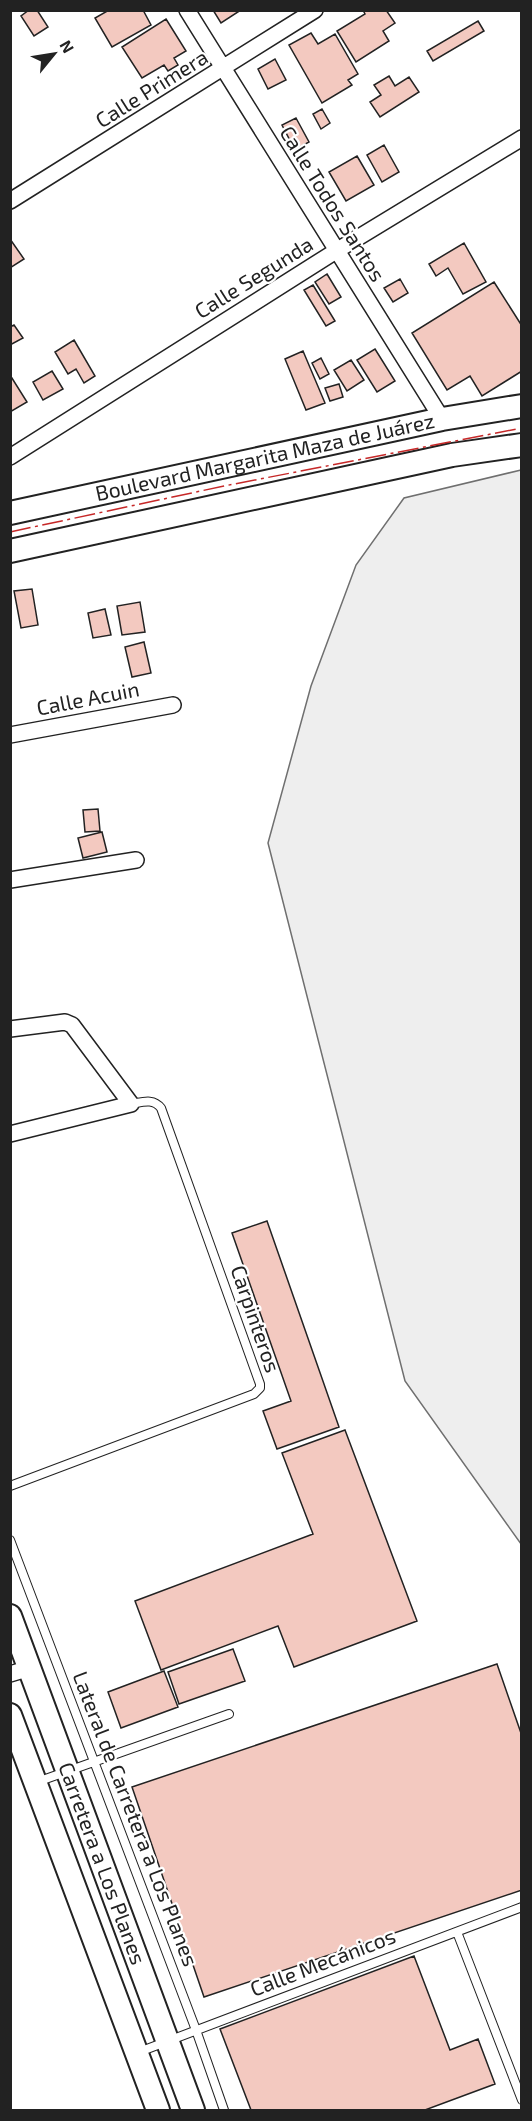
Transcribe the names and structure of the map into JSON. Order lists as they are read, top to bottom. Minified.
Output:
{"streets":{"main road":["Boulevard Margarita Maza de Juárez","Carretera a Los Planes"],"street":["Calle Primera","Calle Todos Santos","Calle Segunda","Calle Acuin"],"lane":["Carpinteros","Lateral de Carretera a Los Planes","Calle Mecánicos"]},"crossings":[["Calle Primera","Calle Todos Santos"],["Calle Todos Santos","Calle Segunda"],["Calle Todos Santos","Boulevard Margarita Maza de Juárez"],["Lateral de Carretera a Los Planes","Calle Mecánicos"],["Carretera a Los Planes","Calle Mecánicos"]],"north":"top right"}
